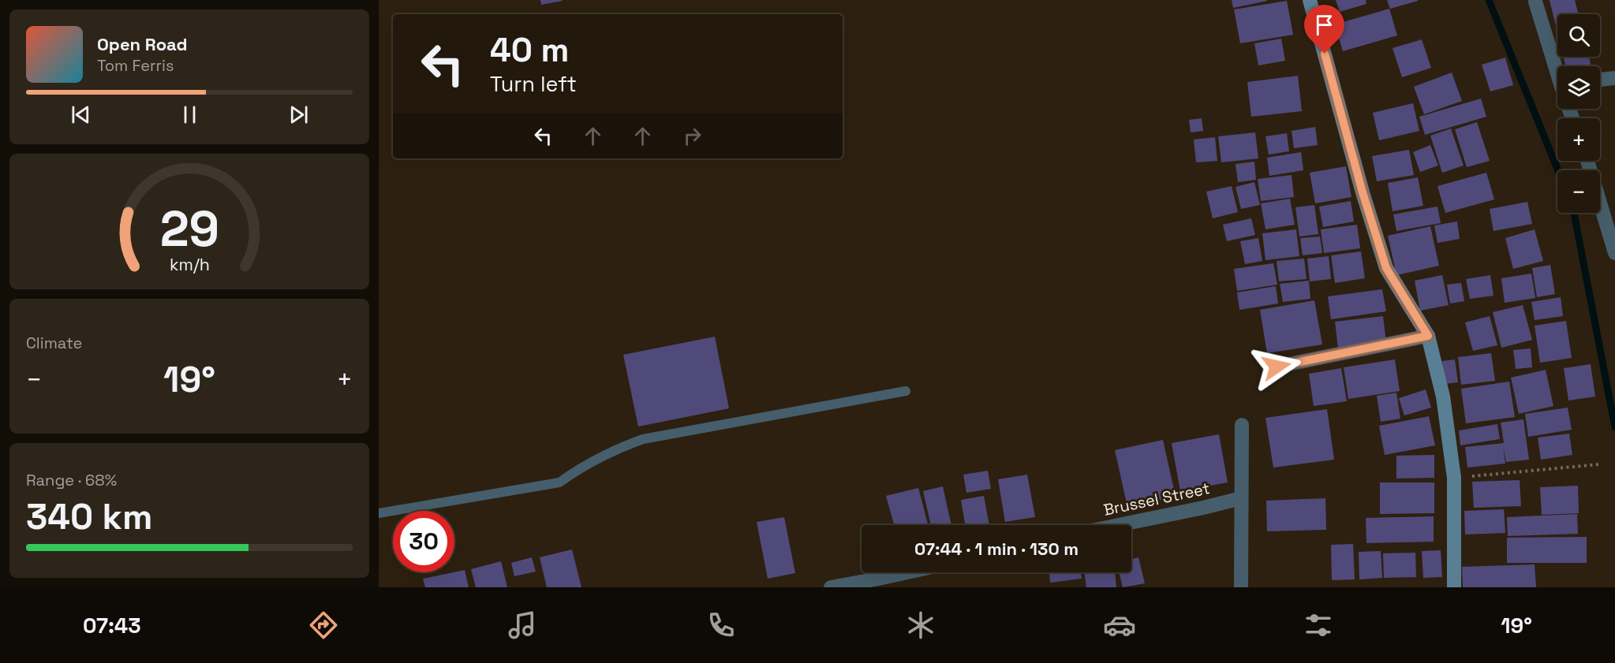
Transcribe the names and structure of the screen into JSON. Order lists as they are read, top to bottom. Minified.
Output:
{"streets":{"street":["Brussel Street"]},"page":{"map_buttons":["+","−"],"turn":["40 m","Turn left"],"song":["Open Road","Tom Ferris"],"tile":["Climate",["Range · 68%","340 km"]],"heat":["−","19°","+"],"limit":"30","trip":"07:44 · 1 min · 130 m","tabs":["07:43","19°"],"gauge":["29","km/h"]}}
